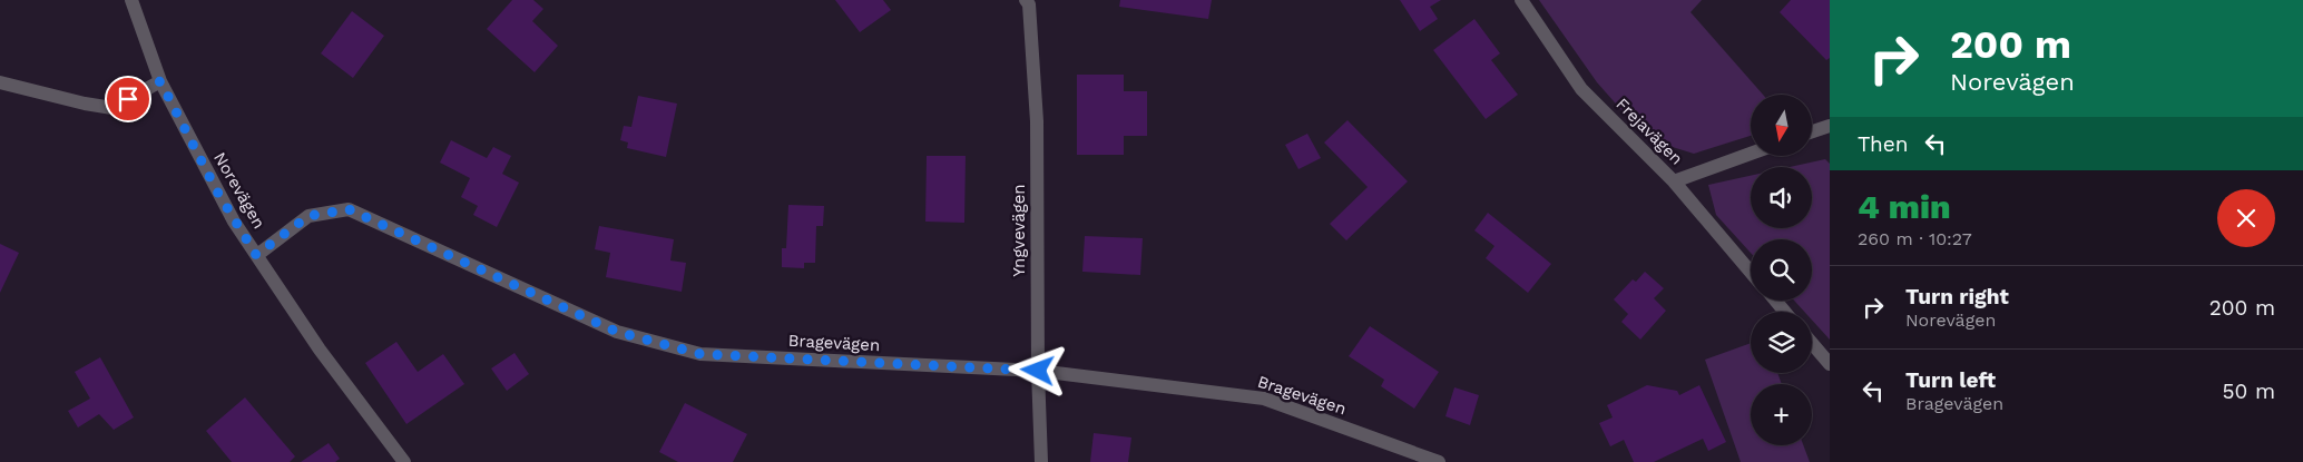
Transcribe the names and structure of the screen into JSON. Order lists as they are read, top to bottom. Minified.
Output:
{"streets":{"street":["Frejavägen","Norevägen","Yngvevägen","Bragevägen"]},"crossings":[["Norevägen","Bragevägen"],["Yngvevägen","Bragevägen"]],"north":"bottom","page":{"turn":["200 m","Norevägen"],"map_buttons":"+","then":"Then","heading":["4 min","260 m · 10:27"],"list":[{"name":"Turn right","note":"Norevägen","value":"200 m"},{"name":"Turn left","note":"Bragevägen","value":"50 m"}]}}
